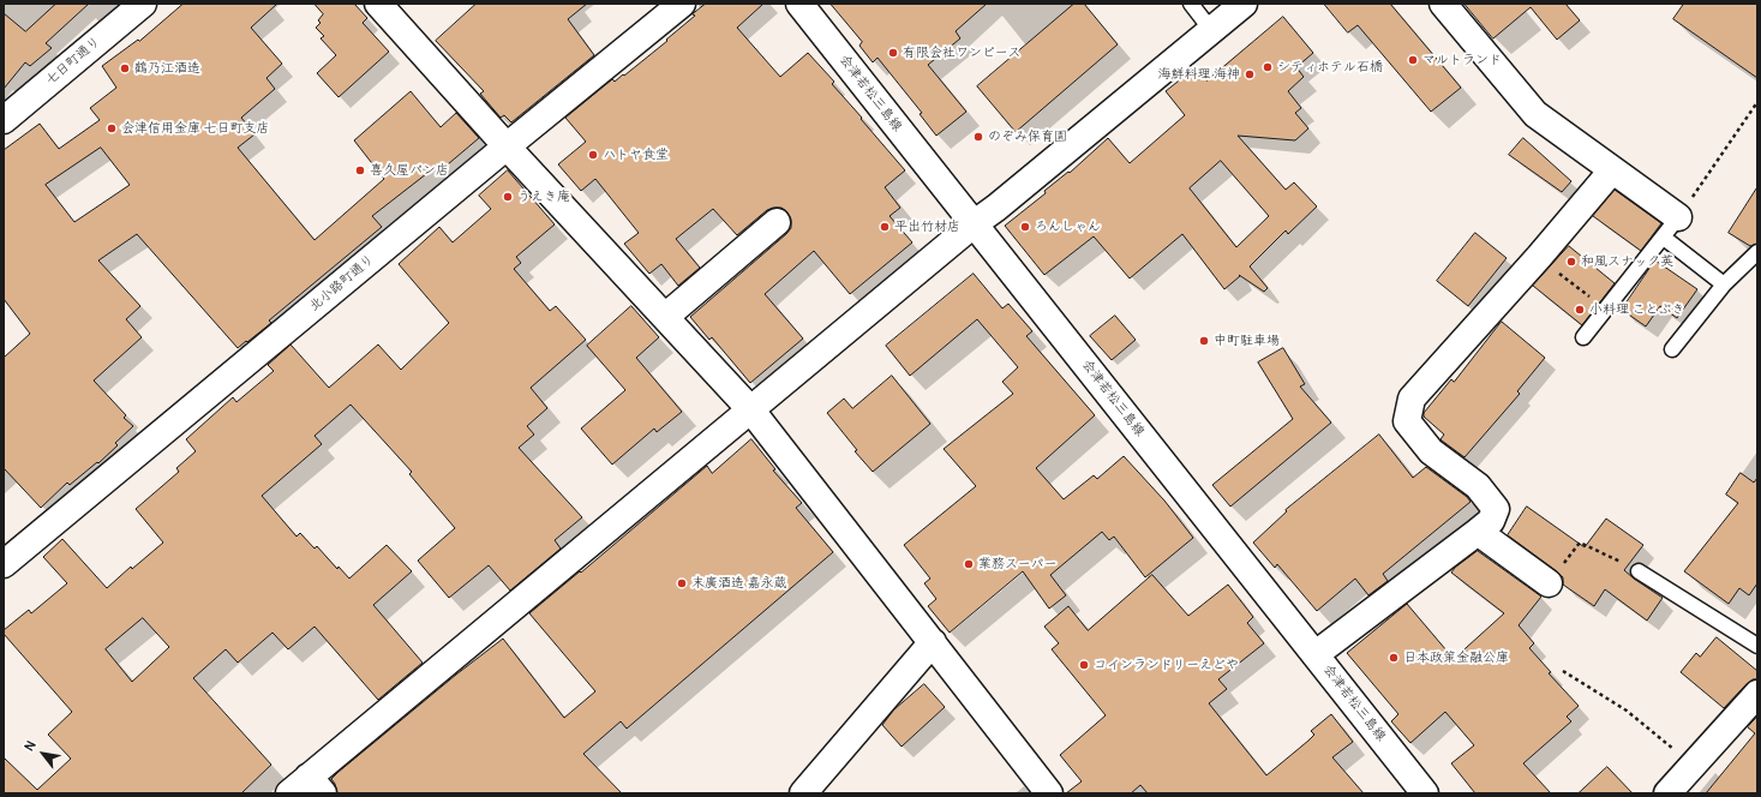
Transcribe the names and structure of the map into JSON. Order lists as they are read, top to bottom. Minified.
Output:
{"streets":{"main road":["七日町通り","会津若松三島線","北小路町通り"]},"places":["有限会社ワンピース","マルトランド","シティホテル石橋","鶴乃江酒造","海鮮料理 海神","会津信用金庫 七日町支店","のぞみ保育園","ハトヤ食堂","喜久屋パン店","うえき庵","平出竹材店","ろんしゃん","和風スナック英","小料理 ことぶき","中町駐車場","業務スーパー","末廣酒造 嘉永蔵","日本政策金融公庫","コインランドリーえどや"],"north":"top left"}
